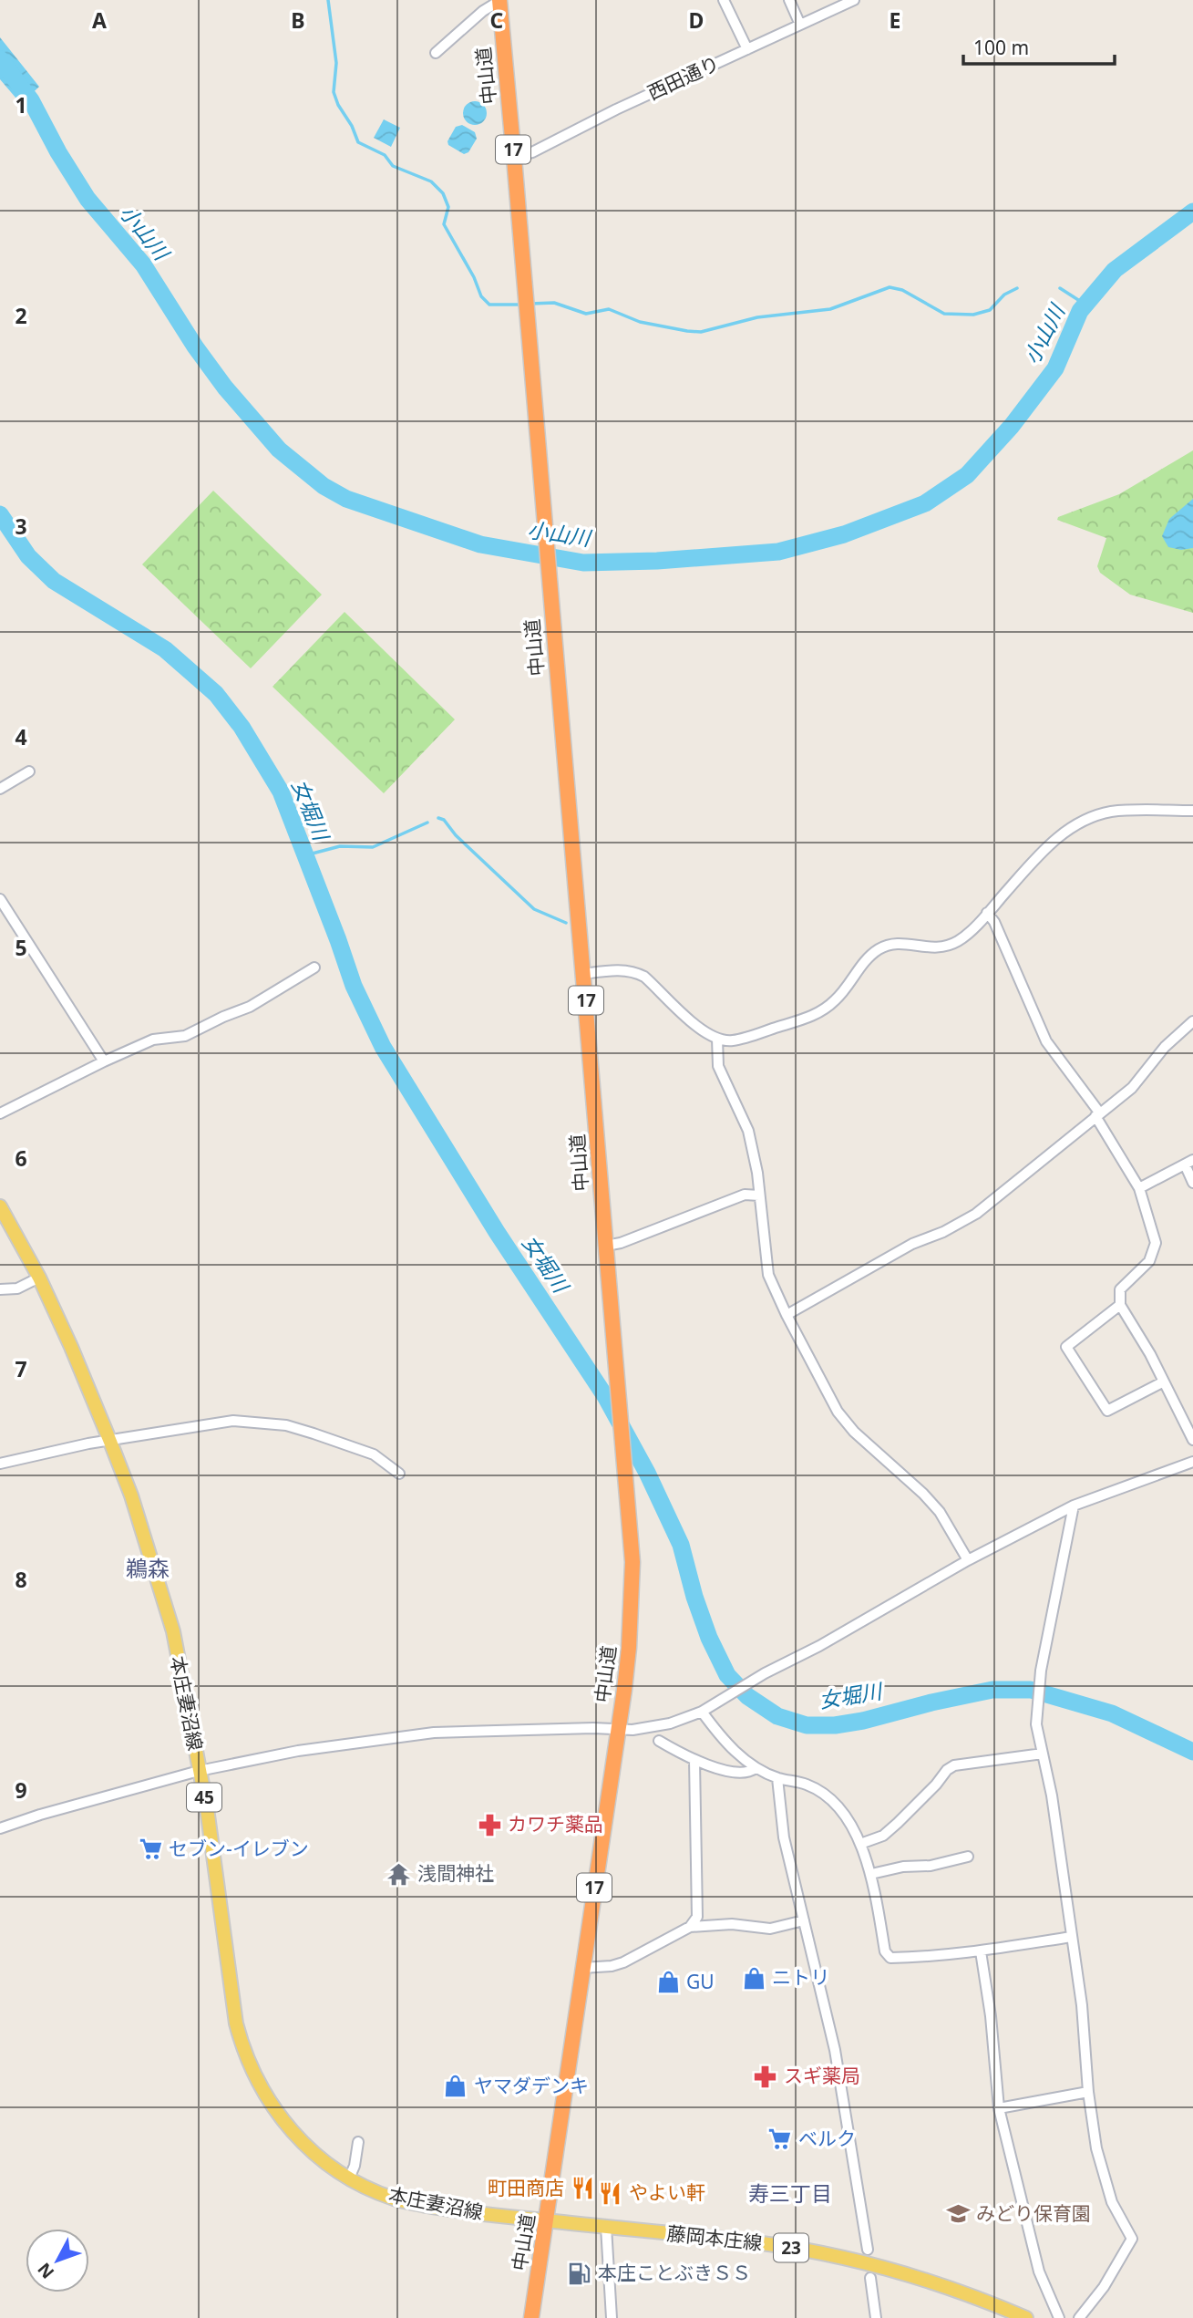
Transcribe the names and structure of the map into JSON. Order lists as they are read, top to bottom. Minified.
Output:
{"streets":{"highway":["中山道","17"],"main road":["本庄妻沼線","45","藤岡本庄線","23"],"street":["西田通り"]},"crossings":[["中山道","西田通り"],["中山道","本庄妻沼線"],["中山道","藤岡本庄線"],["本庄妻沼線","藤岡本庄線"]],"districts":["鵜森","寿三丁目"],"water":["小山川","女堀川"],"places":{"pharmacy":["カワチ薬品","スギ薬局"],"supermarket":["セブン-イレブン","ベルク"],"temple":["浅間神社"],"shop":["ニトリ","GU","ヤマダデンキ"],"restaurant":["町田商店","やよい軒"],"school or university":["みどり保育園"],"fuel station":["本庄ことぶきＳＳ"]},"scale_bar":"100 m","north":"bottom left","grid":{"columns":["A","B","C","D","E"],"rows":["1","2","3","4","5","6","7","8","9"]}}
